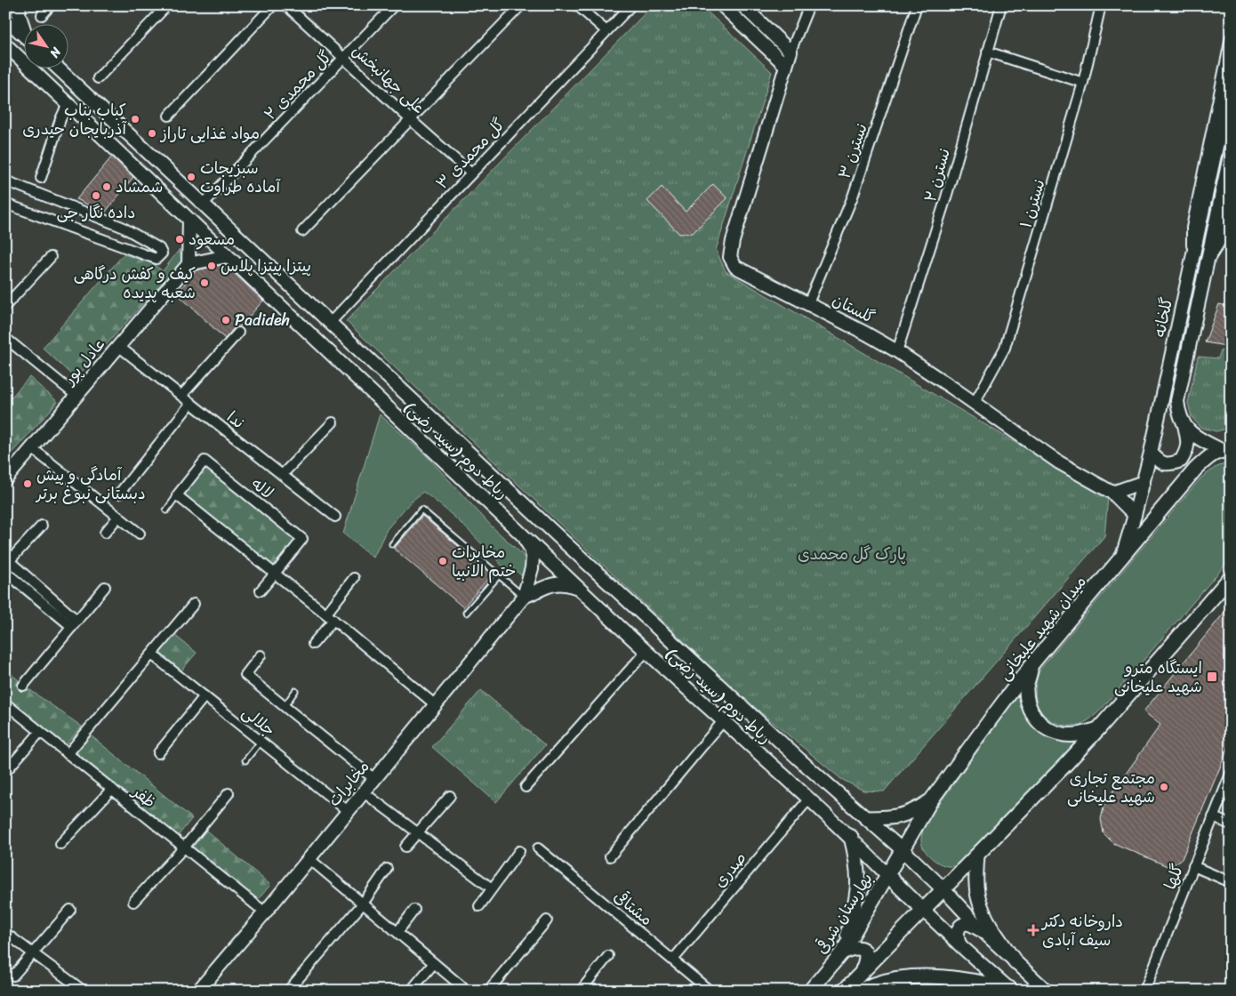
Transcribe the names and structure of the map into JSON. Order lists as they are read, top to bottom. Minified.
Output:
{"streets":{"main road":["گلستان","گلخانه","عادل پور","رباط دوم (سید رضی)","میدان شهید علیخانی","مخابرات","بهارستان شرقی"],"street":["علی جهانبخش","گل محمدی ۲","نسترن ۳","گل محمدی ۳","نسترن ۲","نسترن ۱","ندا","لاله","جلالی","ظفر","صدری","گلها","مشتاقی"]},"crossings":[["علی جهانبخش","گل محمدی ۲"],["علی جهانبخش","گل محمدی ۳"],["گل محمدی ۲","رباط دوم (سید رضی)"],["نسترن ۳","گلستان"],["گل محمدی ۳","رباط دوم (سید رضی)"],["نسترن ۲","گلستان"],["نسترن ۱","گلستان"],["گلستان","گلخانه"],["گلخانه","میدان شهید علیخانی"],["عادل پور","ندا"],["رباط دوم (سید رضی)","میدان شهید علیخانی"],["رباط دوم (سید رضی)","صدری"],["رباط دوم (سید رضی)","بهارستان شرقی"],["میدان شهید علیخانی","بهارستان شرقی"],["جلالی","مخابرات"],["مخابرات","ظفر"],["صدری","مشتاقی"]],"parks":["پارک گل محمدی"],"places":{"other":["کباب بناب آذربایجان حیدری","مواد غذایی تاراز","سبزیجات آماده طراوت","شمشاد","داده نگار جی","مسعود","پیتزا پیتزا پلاس","کیف و کفش درگاهی شعبه پدیده","Padideh","آمادگی و پیش دبستانی نبوغ برتر","مخابرات ختم الانبیا","مجتمع تجاری شهید علیخانی"],"transit":["ایستگاه مترو شهید علیخانی"],"health":["داروخانه دکتر سیف آبادی"]},"north":"bottom right"}
